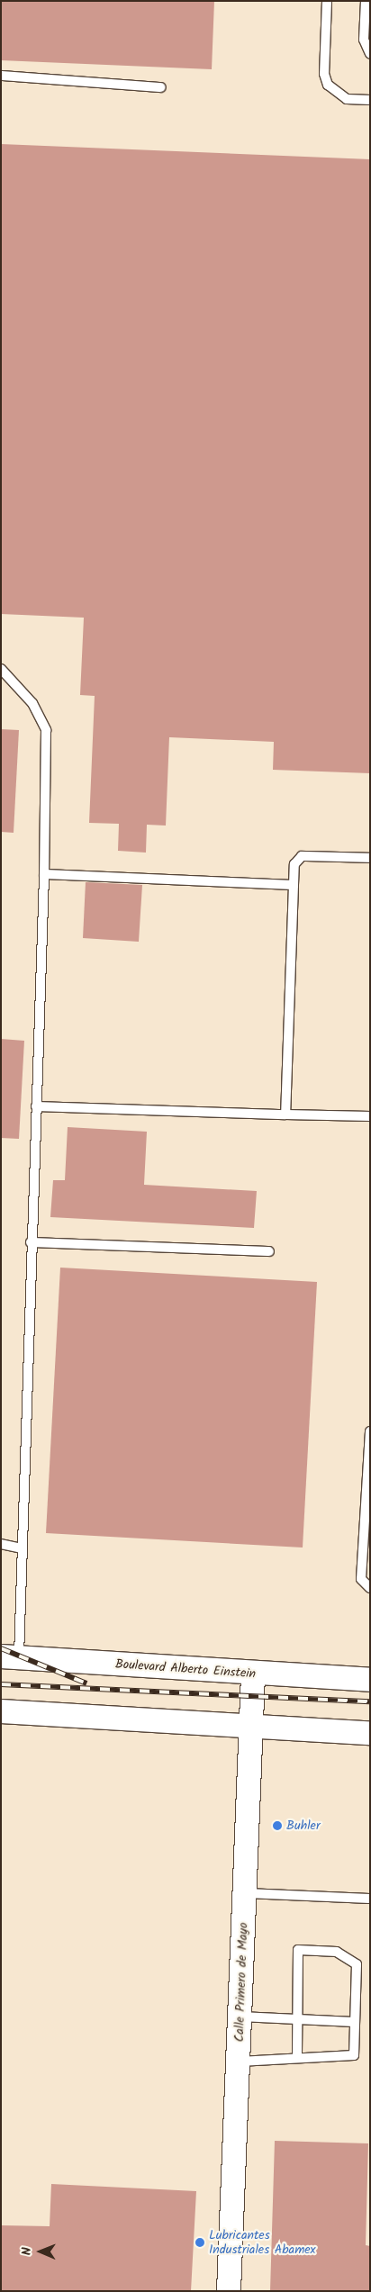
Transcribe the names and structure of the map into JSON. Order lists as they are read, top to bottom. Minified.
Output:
{"streets":{"main road":["Boulevard Alberto Einstein","Calle Primero de Mayo"]},"crossings":[["Boulevard Alberto Einstein","Calle Primero de Mayo"]],"places":["Buhler","Lubricantes Industriales Abamex"],"north":"left"}
